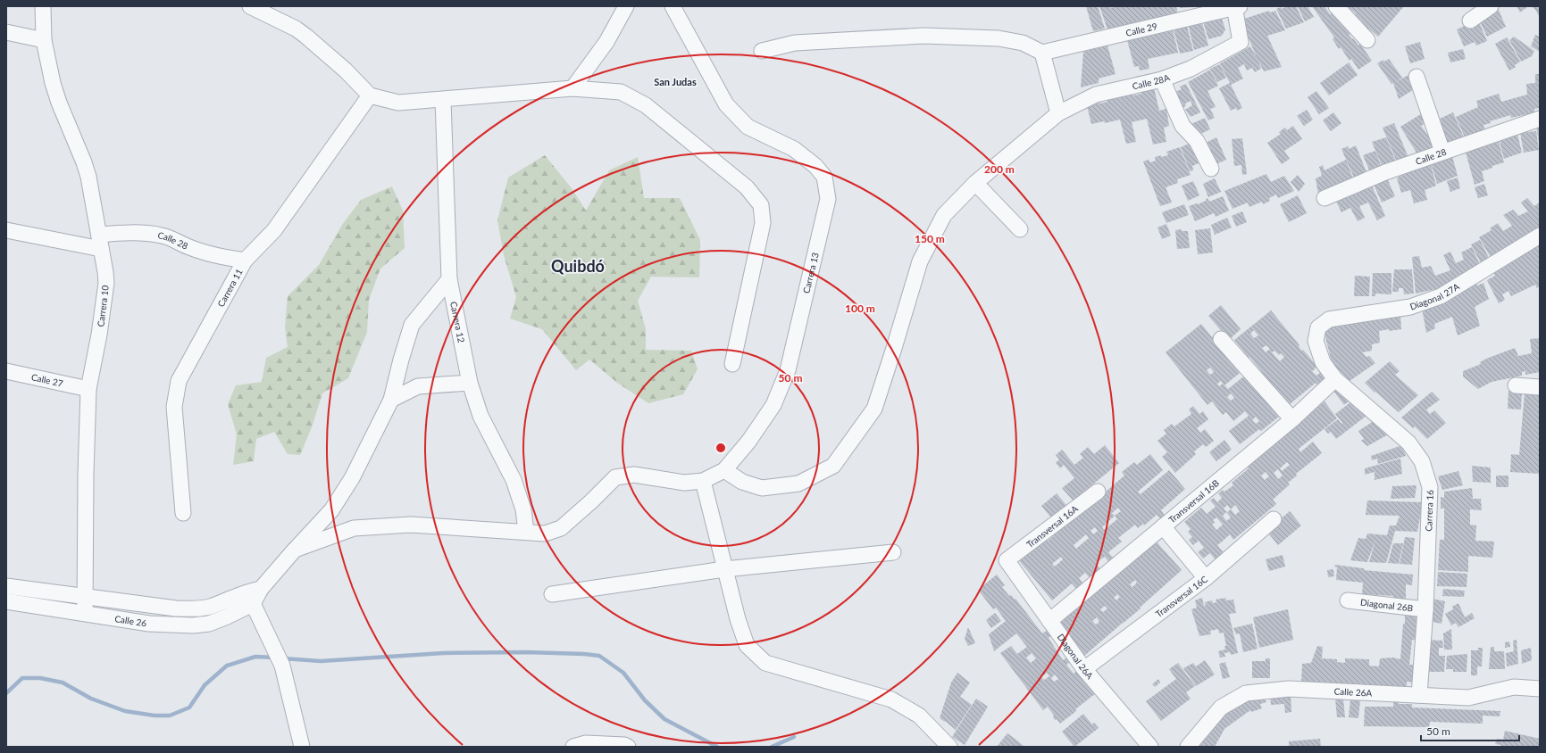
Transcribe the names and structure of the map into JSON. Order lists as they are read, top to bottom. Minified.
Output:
{"streets":{"street":["Calle 29","Calle 28A","Calle 28","Carrera 13","Carrera 11","Diagonal 27A","Carrera 10","Carrera 12","Calle 27","Transversal 16B","Carrera 16","Transversal 16A","Transversal 16C","Diagonal 26B","Calle 26","Diagonal 26A","Calle 26A"]},"crossings":[["Calle 29","Calle 28A"],["Calle 28A","Carrera 13"],["Calle 28","Carrera 11"],["Calle 28","Carrera 10"],["Diagonal 27A","Carrera 16"],["Carrera 10","Calle 27"],["Carrera 10","Calle 26"],["Transversal 16B","Carrera 16"],["Transversal 16B","Diagonal 26A"],["Carrera 16","Diagonal 26B"],["Carrera 16","Calle 26A"],["Transversal 16A","Diagonal 26A"],["Transversal 16C","Diagonal 26A"]],"districts":["San Judas","Quibdó"],"scale_bar":"50 m","rings":["200 m","150 m","100 m","50 m"]}
